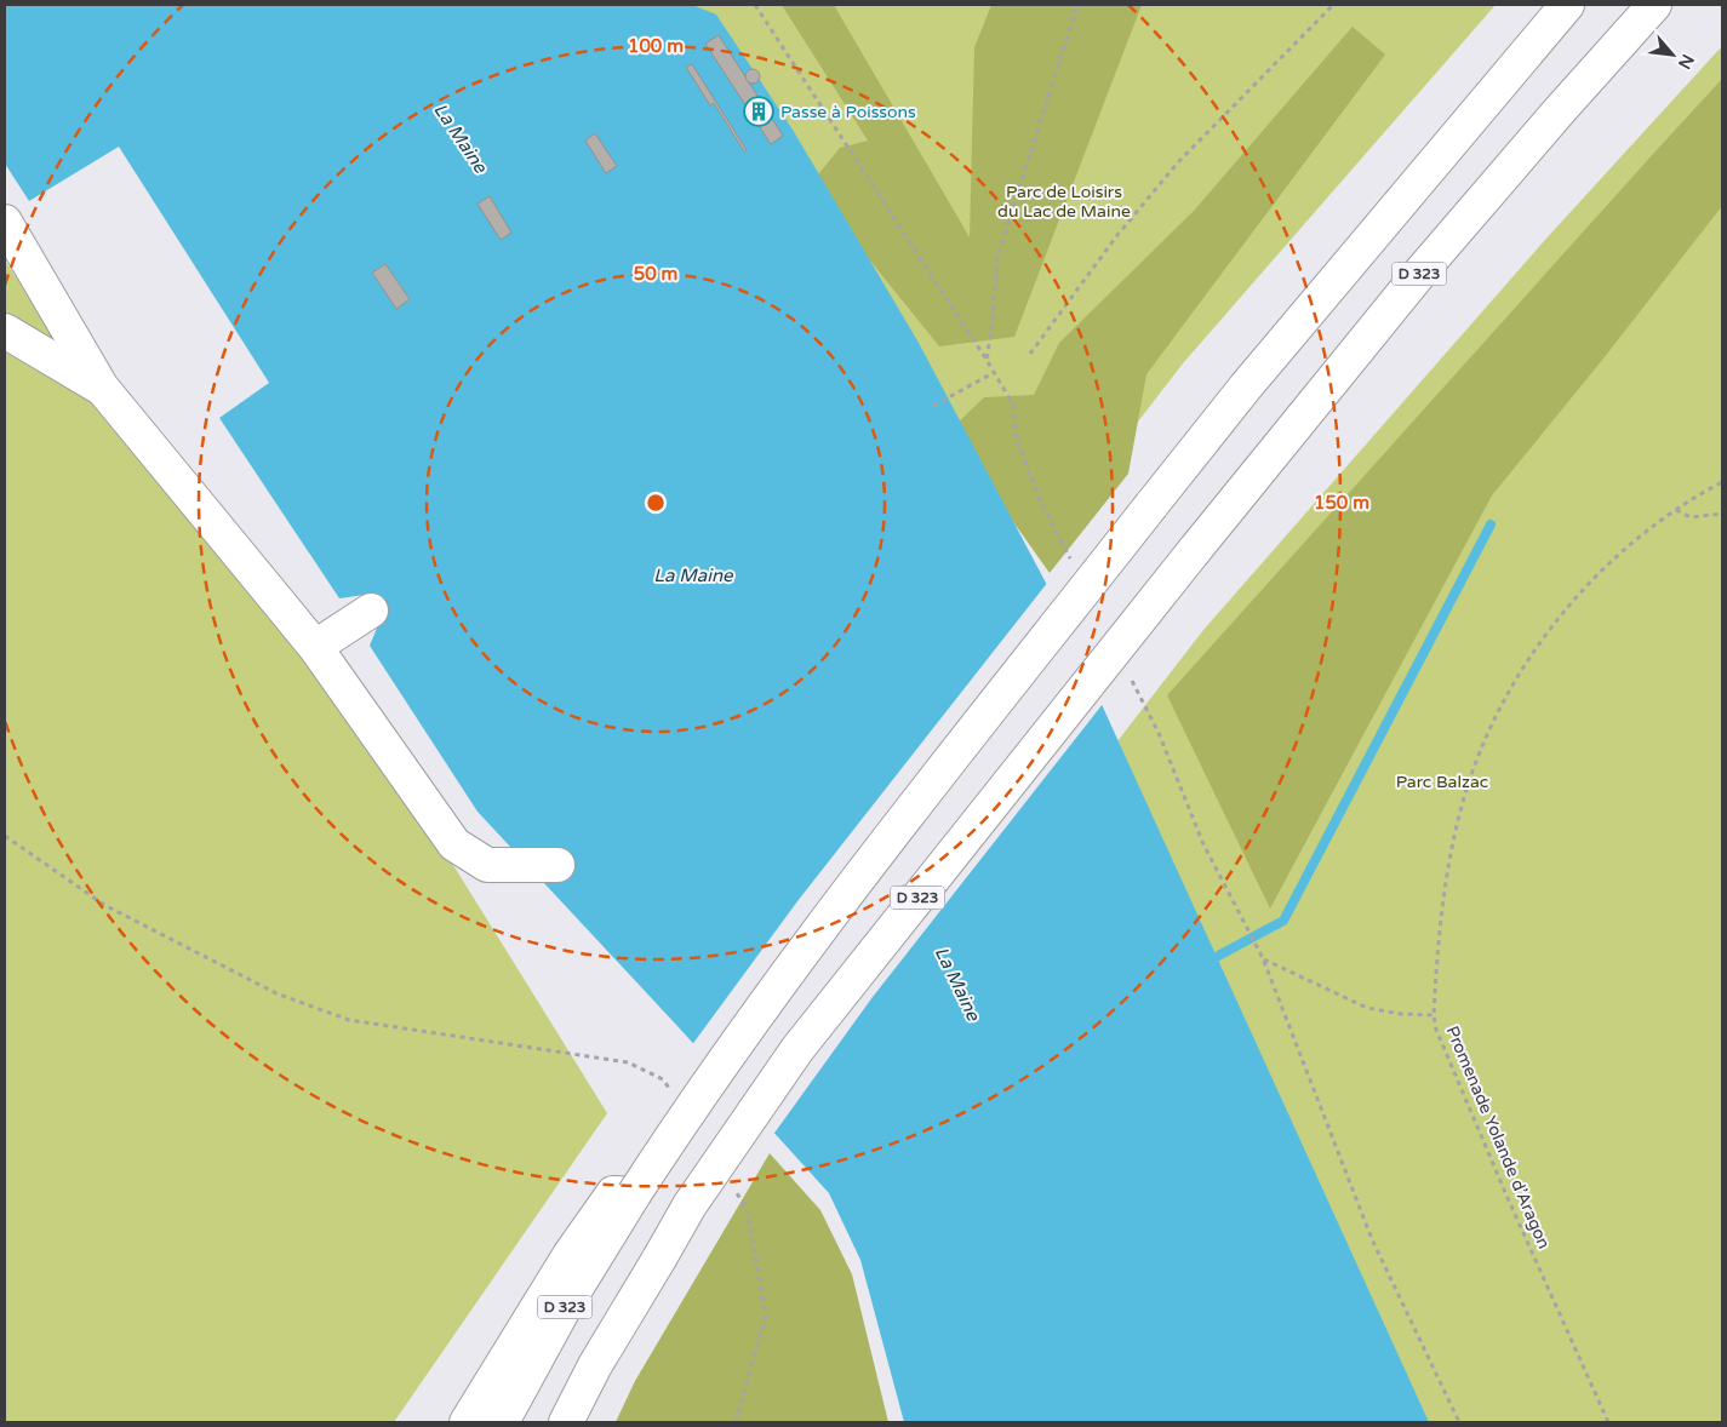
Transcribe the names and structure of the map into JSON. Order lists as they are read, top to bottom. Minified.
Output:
{"streets":{"main road":["D 323"],"path":["Promenade Yolande d’Aragon"]},"water":["La Maine"],"parks":["Parc de Loisirs du Lac de Maine","Parc Balzac"],"places":{"building":["Passe à Poissons"]},"north":"bottom right","rings":["100 m","50 m","150 m"]}
